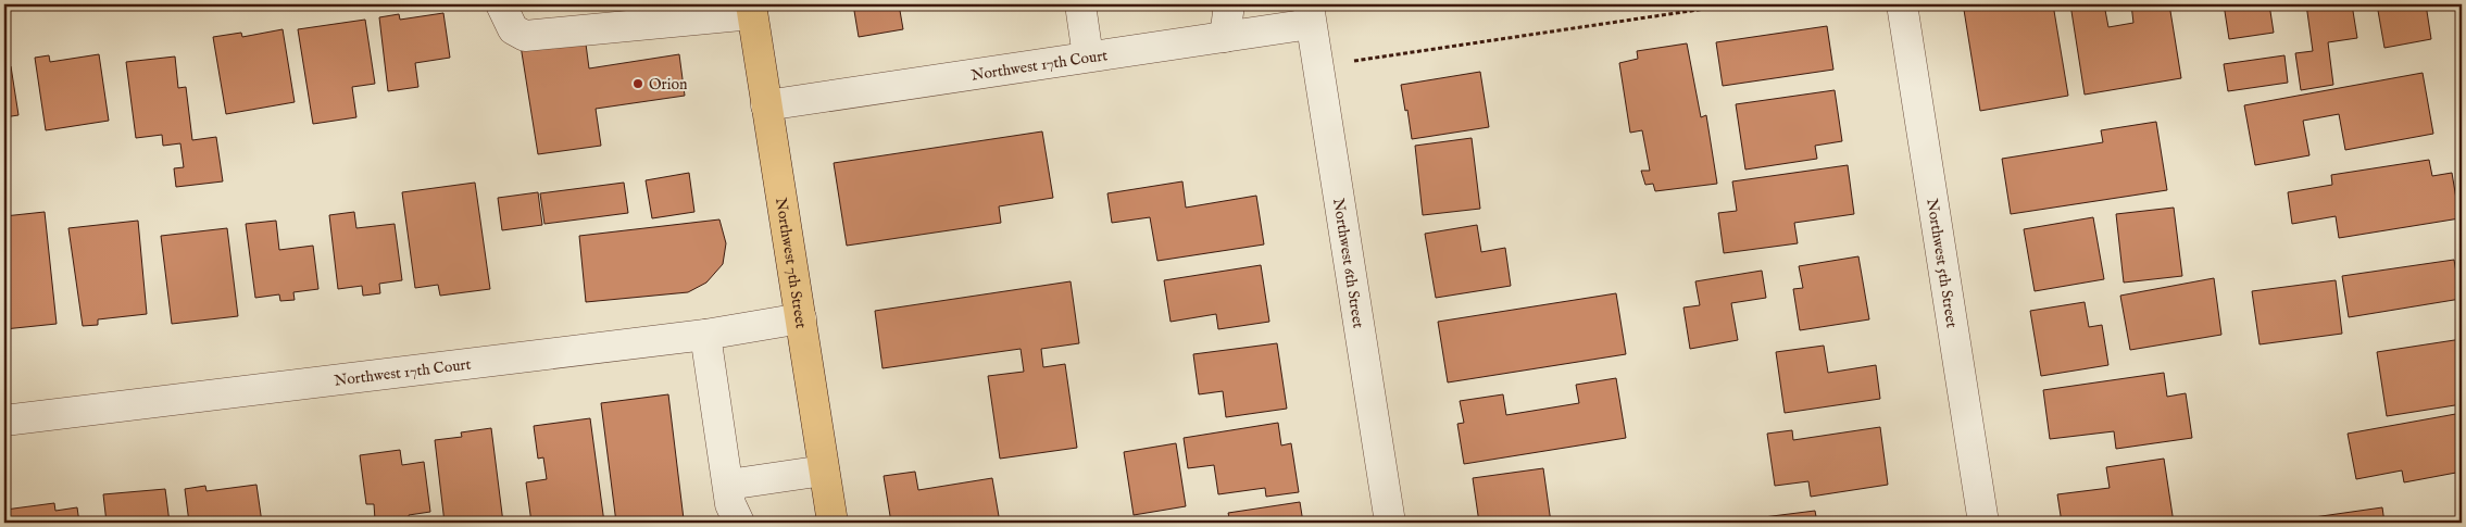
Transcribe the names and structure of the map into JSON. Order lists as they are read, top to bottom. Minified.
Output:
{"streets":{"main road":["Northwest 7th Street"],"street":["Northwest 17th Court","Northwest 5th Street","Northwest 6th Street"]},"crossings":[["Northwest 17th Court","Northwest 7th Street"],["Northwest 17th Court","Northwest 6th Street"]],"places":["Orion"]}
